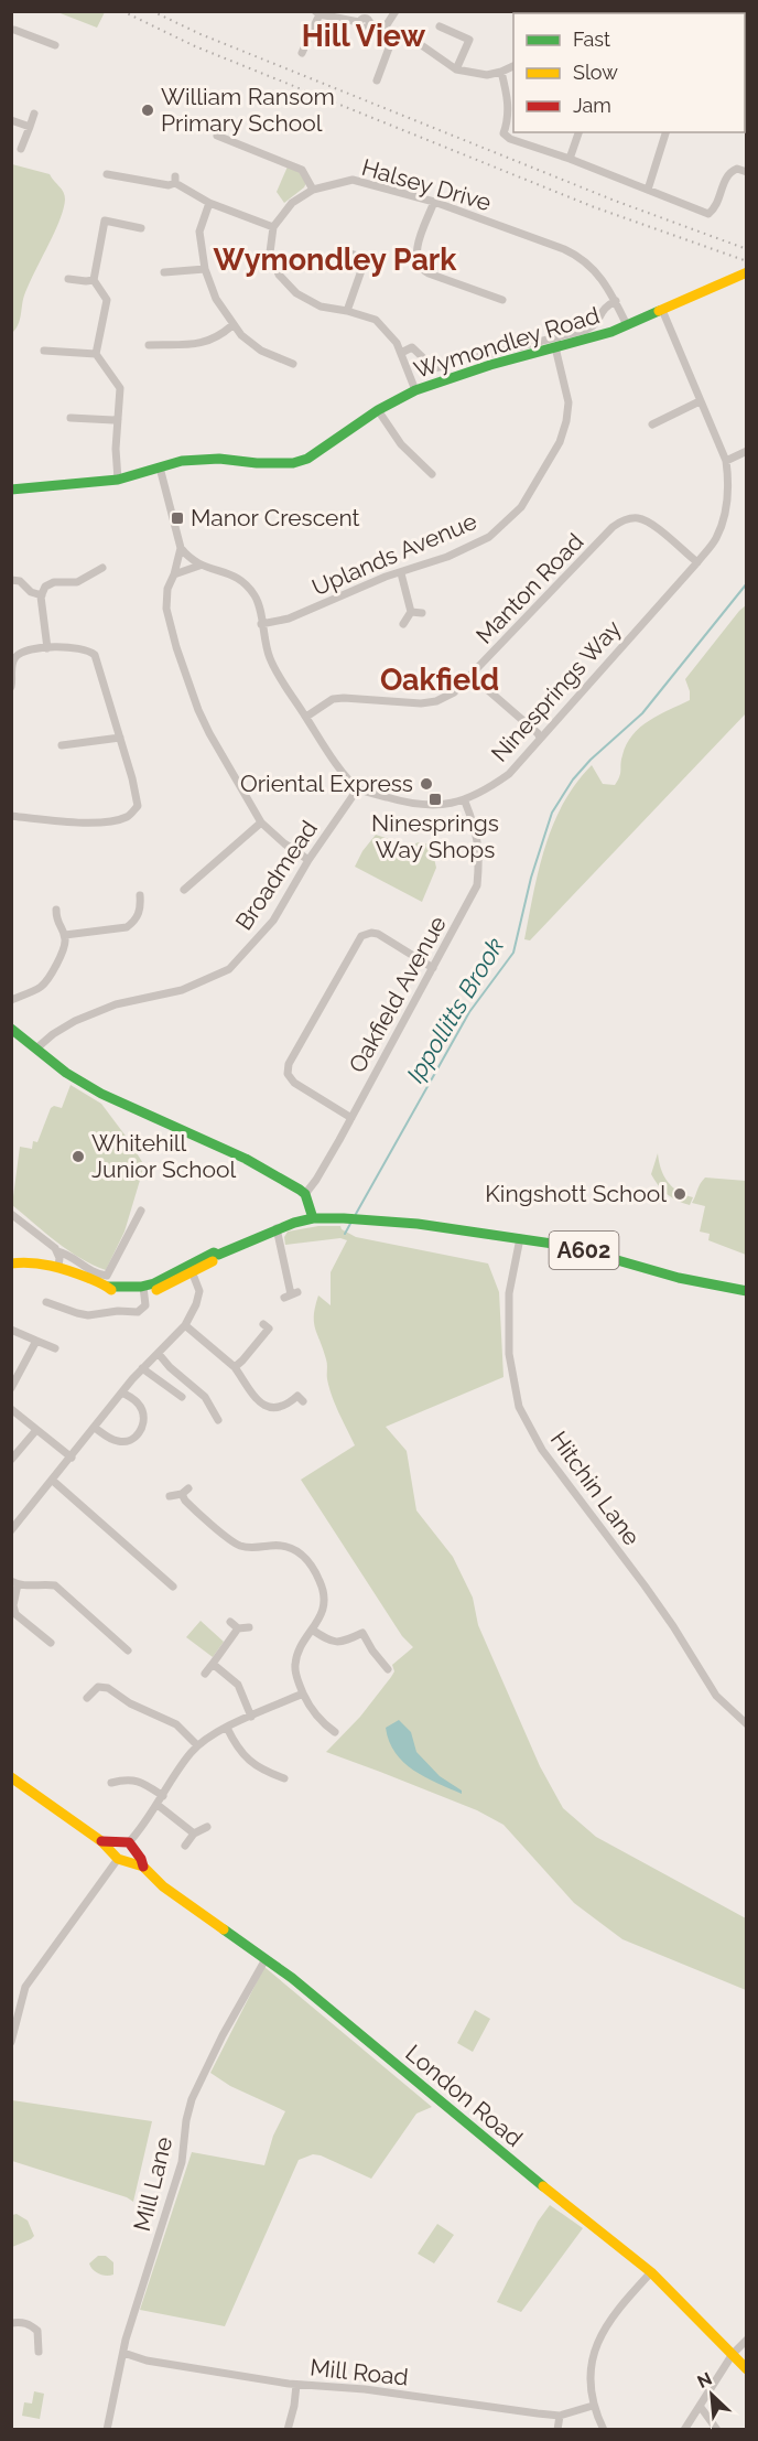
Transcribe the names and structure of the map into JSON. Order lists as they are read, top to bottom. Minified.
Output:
{"streets":{"main road":["Wymondley Road","A602","London Road"],"street":["Halsey Drive","Uplands Avenue","Manton Road","Ninesprings Way","Broadmead","Oakfield Avenue","Hitchin Lane","Mill Lane","Mill Road"]},"crossings":[["Halsey Drive","Wymondley Road"],["Wymondley Road","Uplands Avenue"],["Wymondley Road","Ninesprings Way"],["Manton Road","Ninesprings Way"],["Ninesprings Way","Broadmead"],["Ninesprings Way","Oakfield Avenue"],["A602","Hitchin Lane"],["London Road","Mill Lane"],["Mill Lane","Mill Road"]],"districts":["Hill View","Wymondley Park","Oakfield"],"water":["Ippollitts Brook"],"places":{"other":["William Ransom Primary School","Oriental Express","Whitehill Junior School","Kingshott School"],"transit":["Manor Crescent","Ninesprings Way Shops"]},"legend":["Fast","Slow","Jam"],"north":"top left"}
